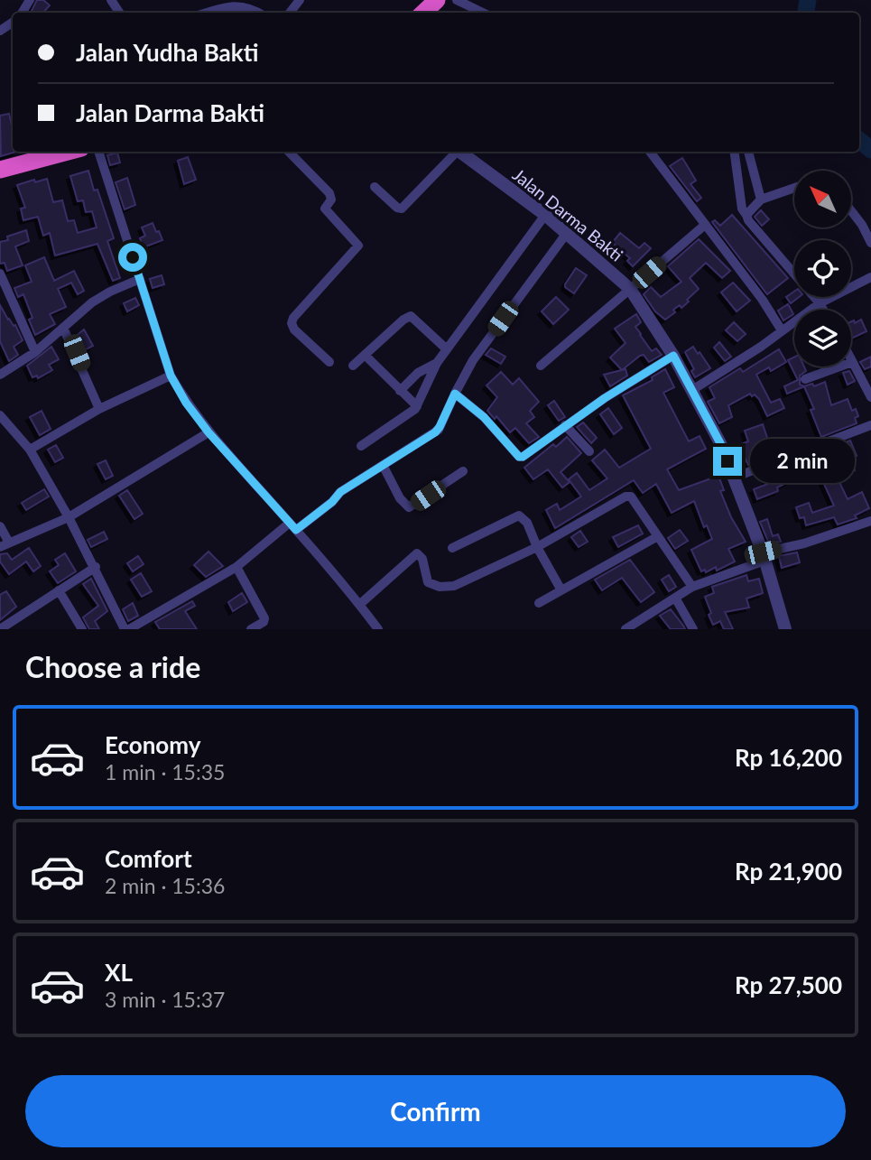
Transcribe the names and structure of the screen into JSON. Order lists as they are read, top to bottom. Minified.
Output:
{"streets":{"street":["Jalan Darma Bakti"]},"north":"top left","page":{"banner":["Jalan Yudha Bakti","Jalan Darma Bakti"],"bubble":"2 min","heading":"Choose a ride","list":[{"name":"Economy","note":"1 min · 15:35","value":"Rp 16,200"},{"name":"Comfort","note":"2 min · 15:36","value":"Rp 21,900"},{"name":"XL","note":"3 min · 15:37","value":"Rp 27,500"}],"buttons":"Confirm"}}
